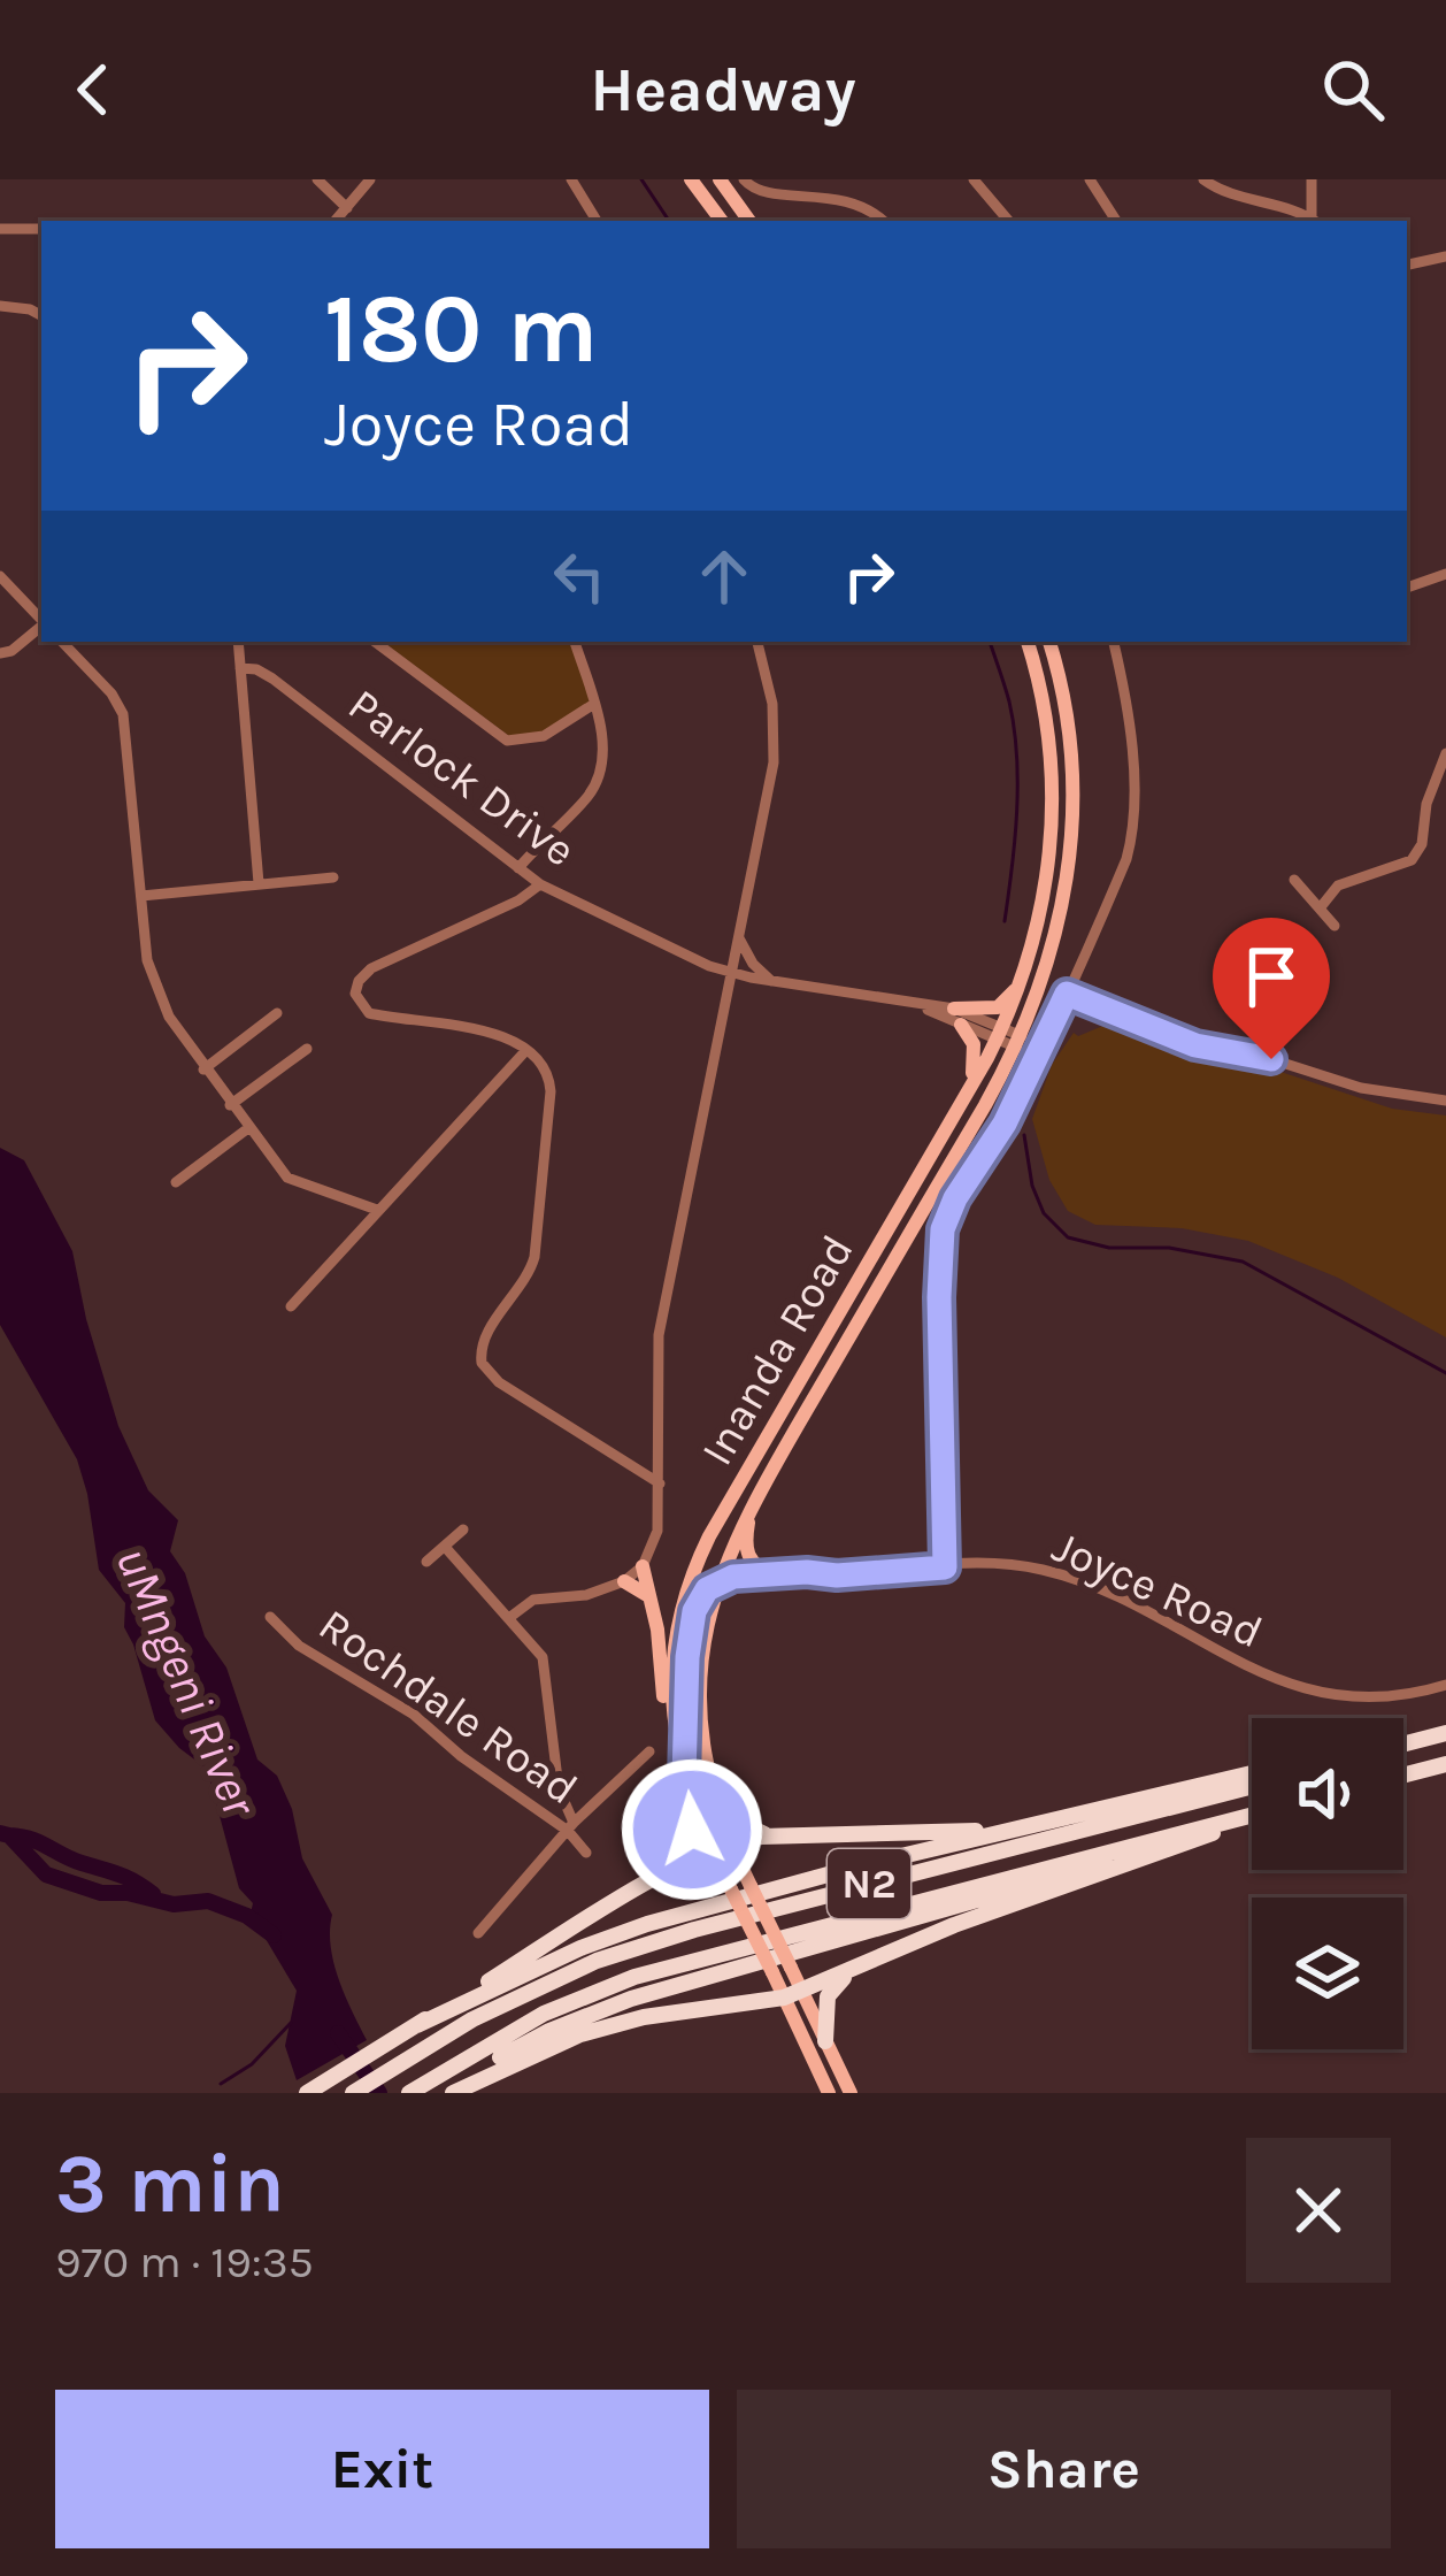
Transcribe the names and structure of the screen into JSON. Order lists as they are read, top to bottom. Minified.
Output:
{"streets":{"highway":["N2"],"main road":["Inanda Road"],"street":["Parlock Drive","Joyce Road","Rochdale Road"]},"crossings":[["Parlock Drive","Inanda Road"],["Inanda Road","Joyce Road"]],"water":["uMngeni River"],"page":{"header":"Headway","turn":["180 m","Joyce Road"],"heading":["3 min","970 m · 19:35"],"buttons":["Exit","Share"]}}
